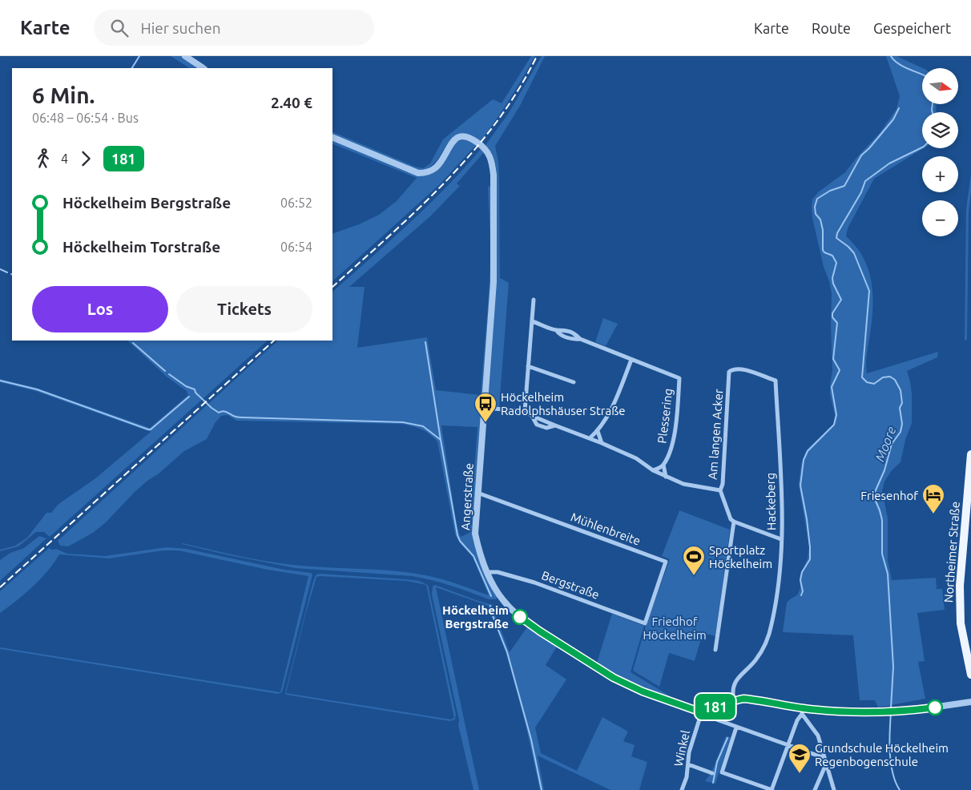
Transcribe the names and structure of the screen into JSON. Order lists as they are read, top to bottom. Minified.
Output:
{"streets":{"main road":["Northeimer Straße"],"street":["Plessering","Am langen Acker","Angerstraße","Hackeberg","Mühlenbreite","Bergstraße","Winkel"]},"crossings":[["Am langen Acker","Hackeberg"],["Angerstraße","Mühlenbreite"],["Angerstraße","Bergstraße"],["Angerstraße","Winkel"],["Mühlenbreite","Bergstraße"]],"water":["Moore"],"parks":["Friedhof Höckelheim"],"places":{"bus stop":["Höckelheim Radolphshäuser Straße"],"hotel":["Friesenhof"],"sports":["Sportplatz Höckelheim"],"other":["Höckelheim Bergstraße"],"school or university":["Grundschule Höckelheim Regenbogenschule"]},"lines":["bus line 181"],"north":"right","page":{"header":"Karte","search":"Hier suchen","nav":["Karte","Route","Gespeichert"],"on_map":"181","map_buttons":["+","−"],"heading":["6 Min.","06:48 – 06:54 · Bus","2.40 €"],"legs":["4","181"],"list":[{"name":"Höckelheim Bergstraße","value":"06:52"},{"name":"Höckelheim Torstraße","value":"06:54"}],"buttons":["Los","Tickets"]}}
